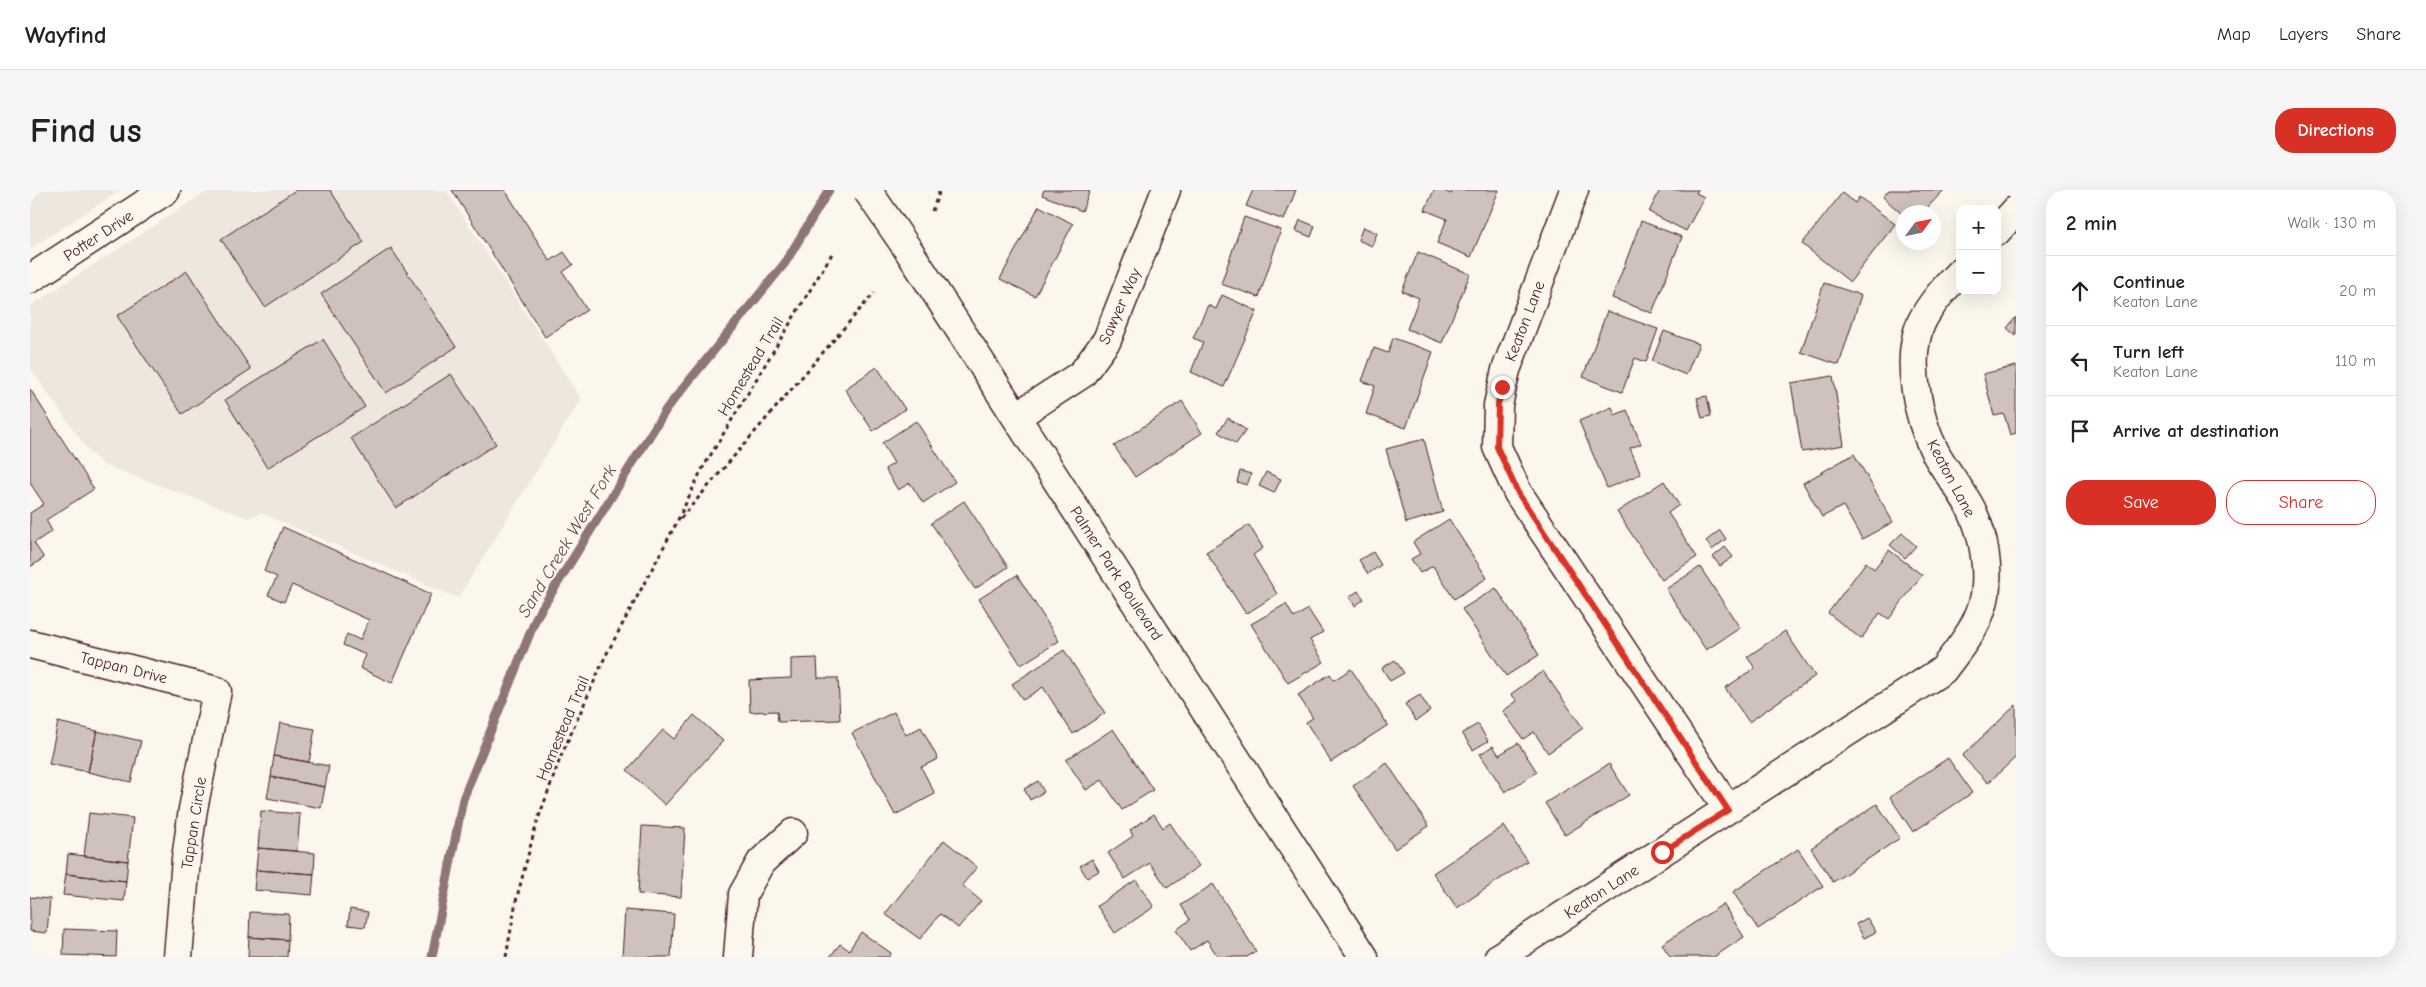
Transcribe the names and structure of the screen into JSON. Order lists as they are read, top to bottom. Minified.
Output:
{"streets":{"street":["Potter Drive","Sawyer Way","Keaton Lane","Palmer Park Boulevard","Tappan Drive","Tappan Circle"],"path":["Homestead Trail"]},"crossings":[["Sawyer Way","Palmer Park Boulevard"],["Tappan Drive","Tappan Circle"]],"water":["Sand Creek West Fork"],"north":"top right","page":{"header":"Wayfind","nav":["Map","Layers","Share"],"buttons":["Directions",["Save","Share"]],"title":"Find us","heading":["2 min","Walk · 130 m"],"map_buttons":["+","−"],"list":[["Continue","Keaton Lane","20 m"],["Turn left","Keaton Lane","110 m"],"Arrive at destination"]}}
